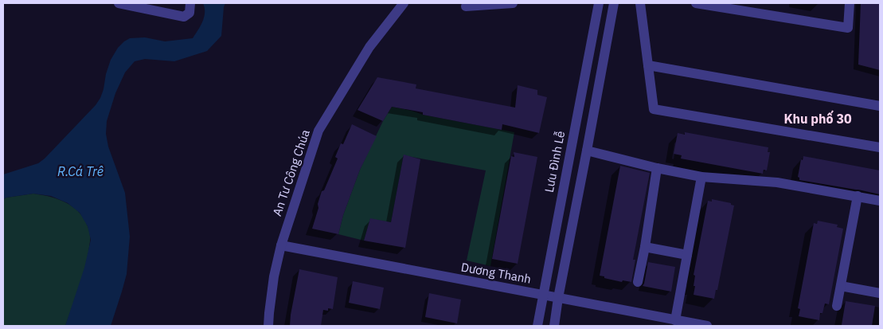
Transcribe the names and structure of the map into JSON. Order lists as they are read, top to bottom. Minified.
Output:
{"streets":{"street":["Lưu Đình Lễ","An Tư Công Chúa","Dương Thanh"]},"crossings":[["Lưu Đình Lễ","Dương Thanh"],["An Tư Công Chúa","Dương Thanh"]],"districts":["Khu phố 30"],"water":["R.Cá Trê"]}
